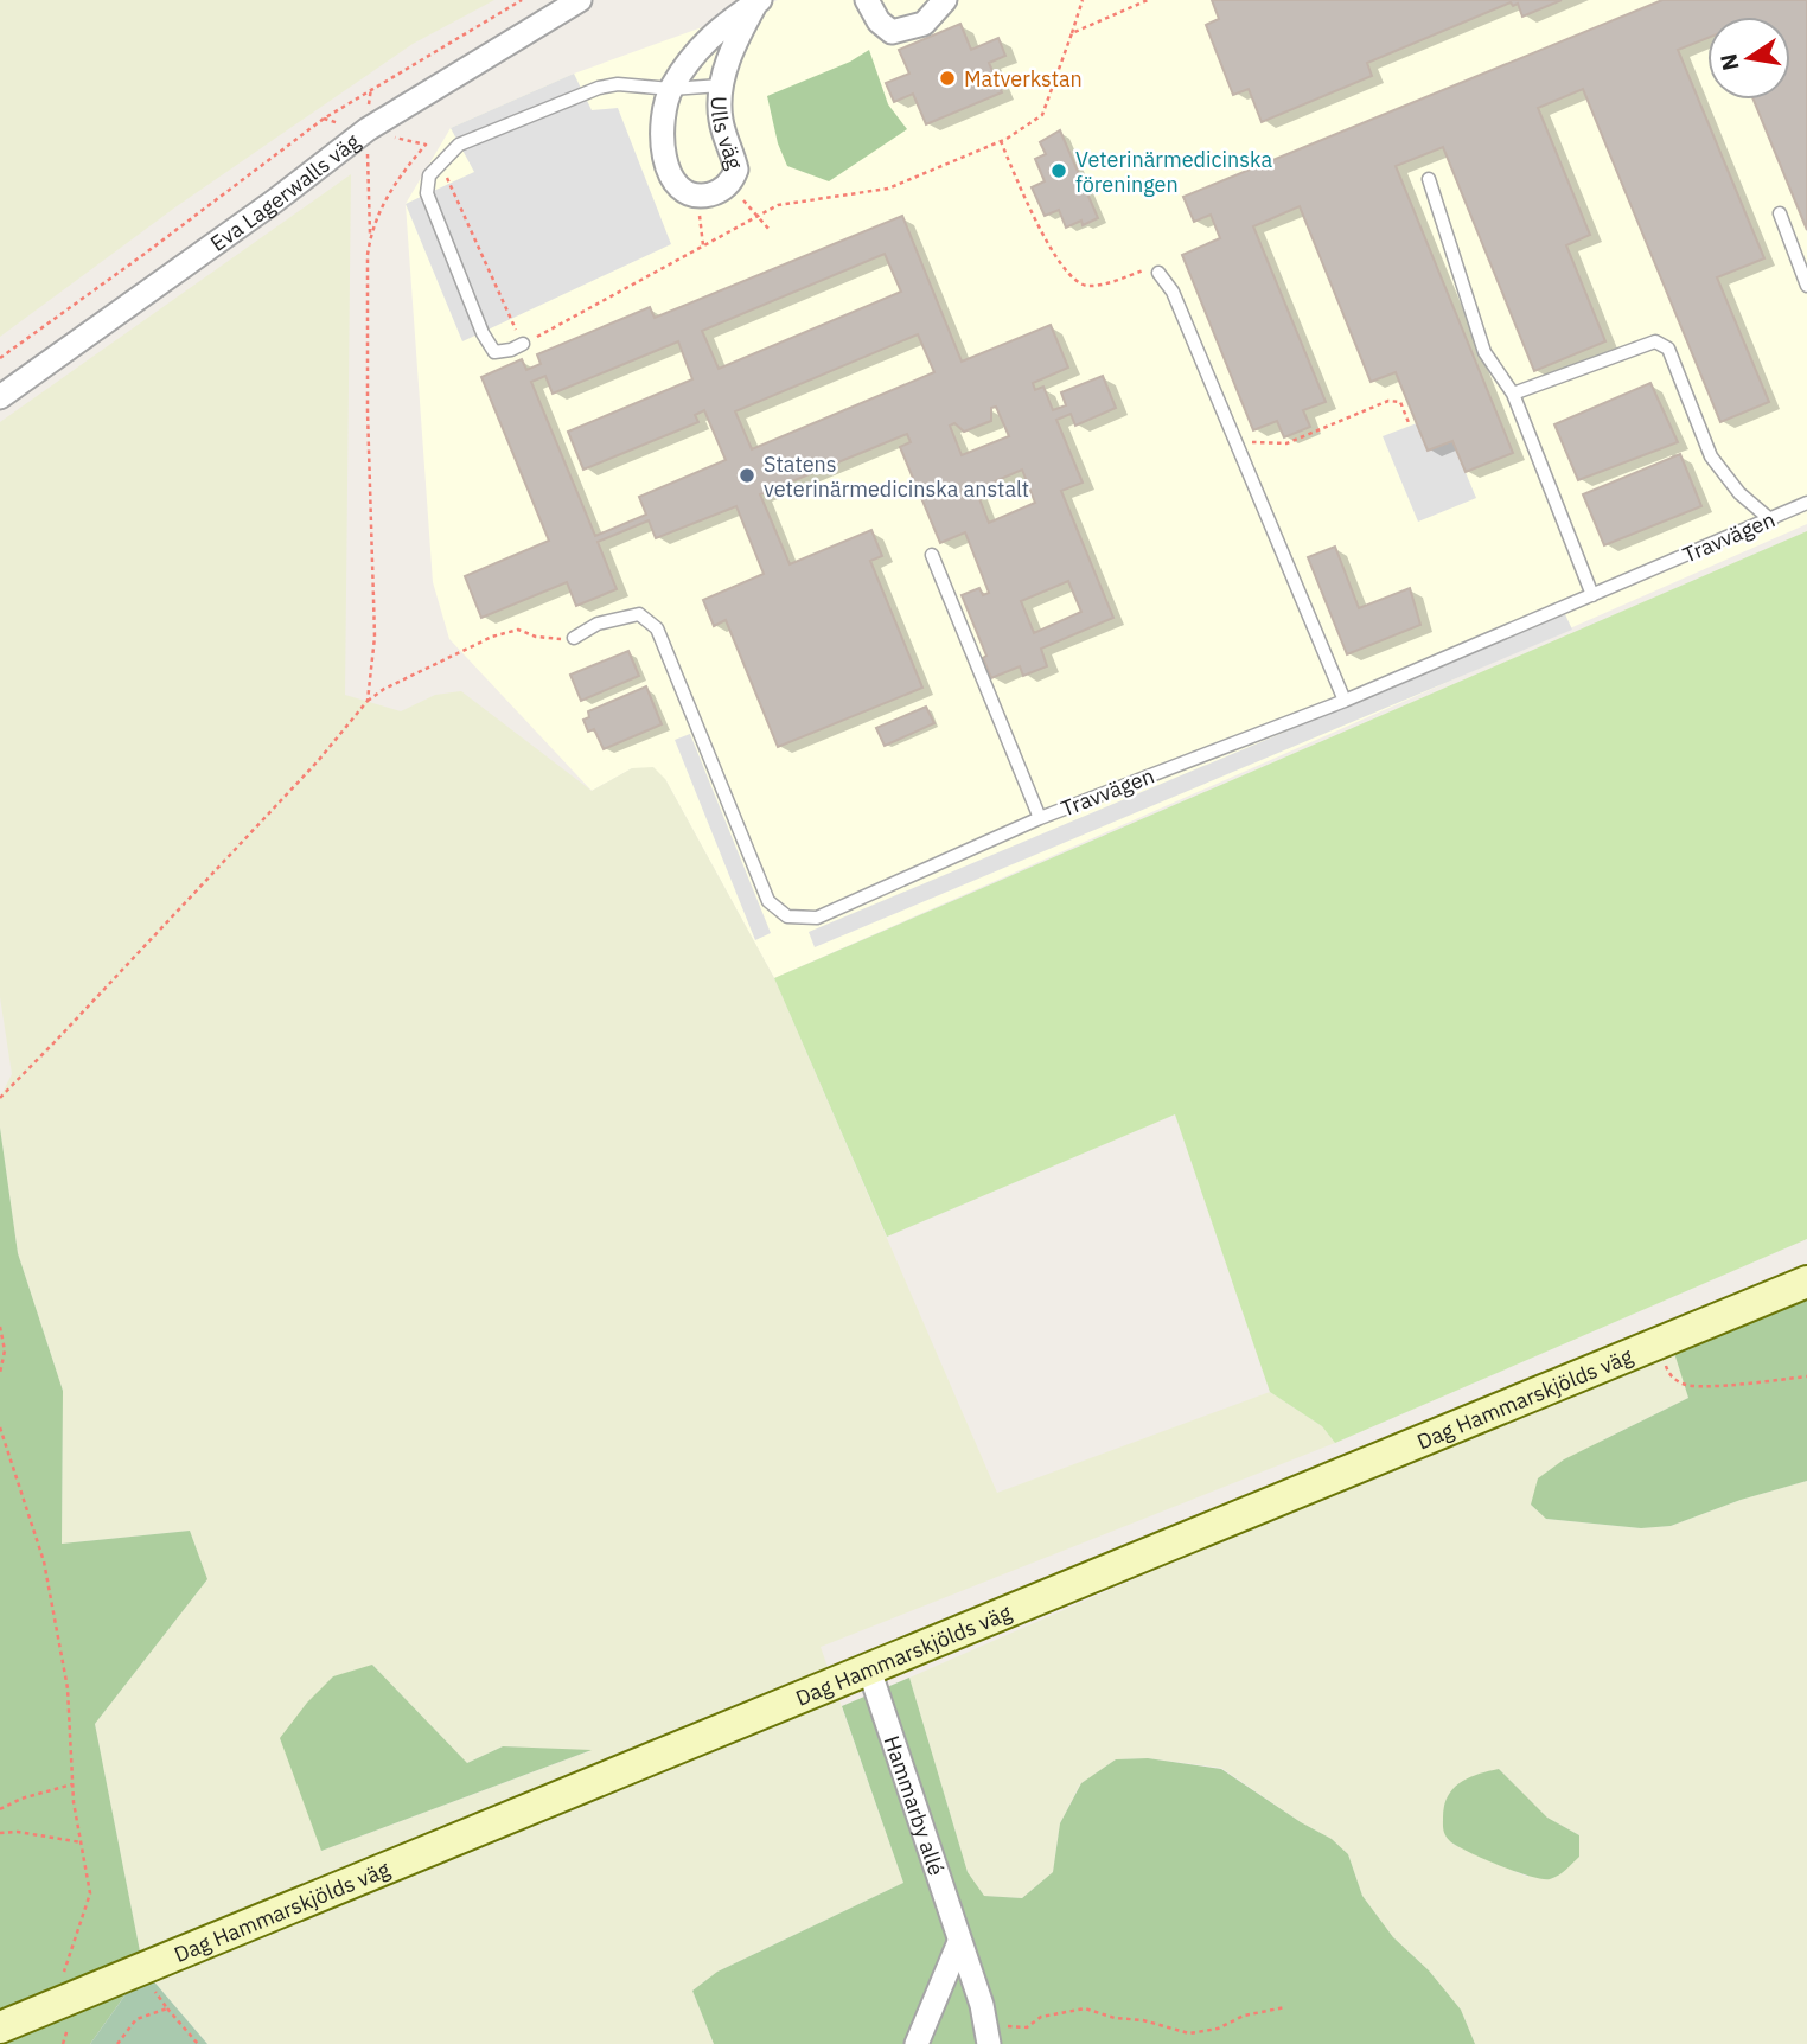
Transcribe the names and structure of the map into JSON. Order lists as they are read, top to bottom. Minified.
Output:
{"streets":{"main road":["Dag Hammarskjölds väg"],"street":["Ulls väg","Eva Lagerwalls väg","Hammarby allé"],"lane":["Travvägen"]},"crossings":[["Dag Hammarskjölds väg","Hammarby allé"]],"places":["Matverkstan","Veterinärmedicinska föreningen","Statens veterinärmedicinska anstalt"],"north":"left"}
